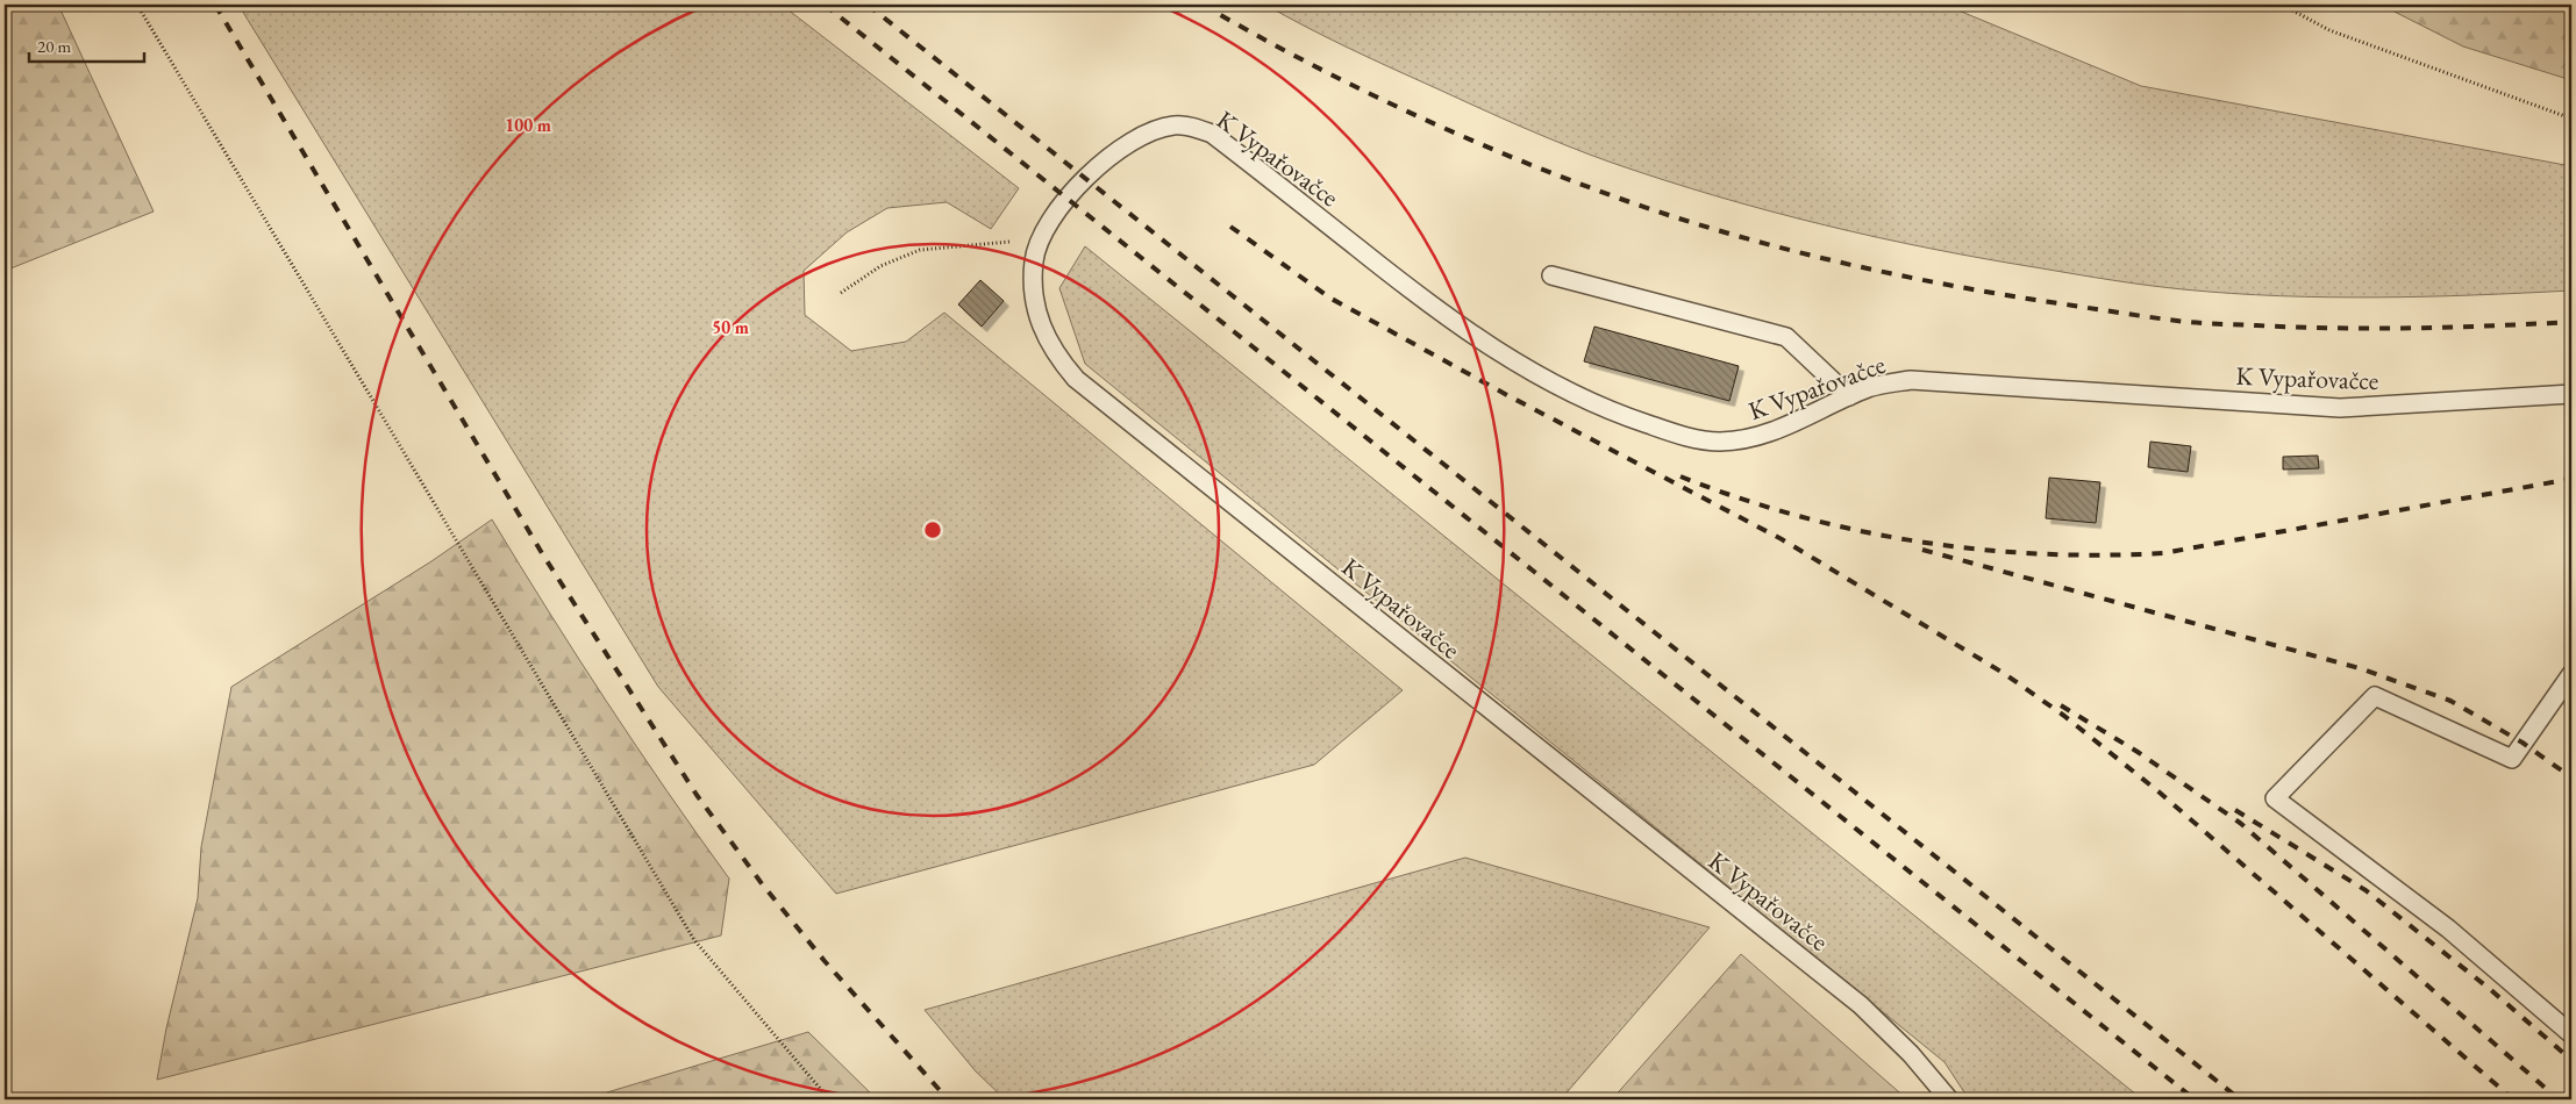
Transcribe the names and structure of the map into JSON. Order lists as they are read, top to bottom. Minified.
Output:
{"streets":{"lane":["K Vypařovačce"]},"scale_bar":"20 m","rings":["100 m","50 m"]}
